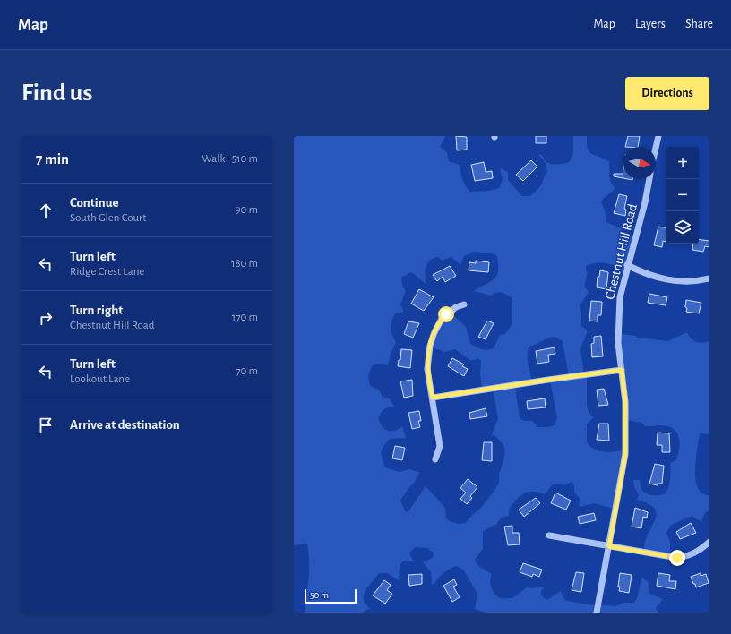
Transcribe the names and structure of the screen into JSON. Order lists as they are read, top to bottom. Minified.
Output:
{"streets":{"street":["Chestnut Hill Road"]},"scale_bar":"50 m","north":"right","page":{"header":"Map","nav":["Map","Layers","Share"],"buttons":"Directions","title":"Find us","heading":["7 min","Walk · 510 m"],"map_buttons":["+","−"],"list":[["Continue","South Glen Court","90 m"],["Turn left","Ridge Crest Lane","180 m"],["Turn right","Chestnut Hill Road","170 m"],["Turn left","Lookout Lane","70 m"],"Arrive at destination"],"scale":"50 m"}}
